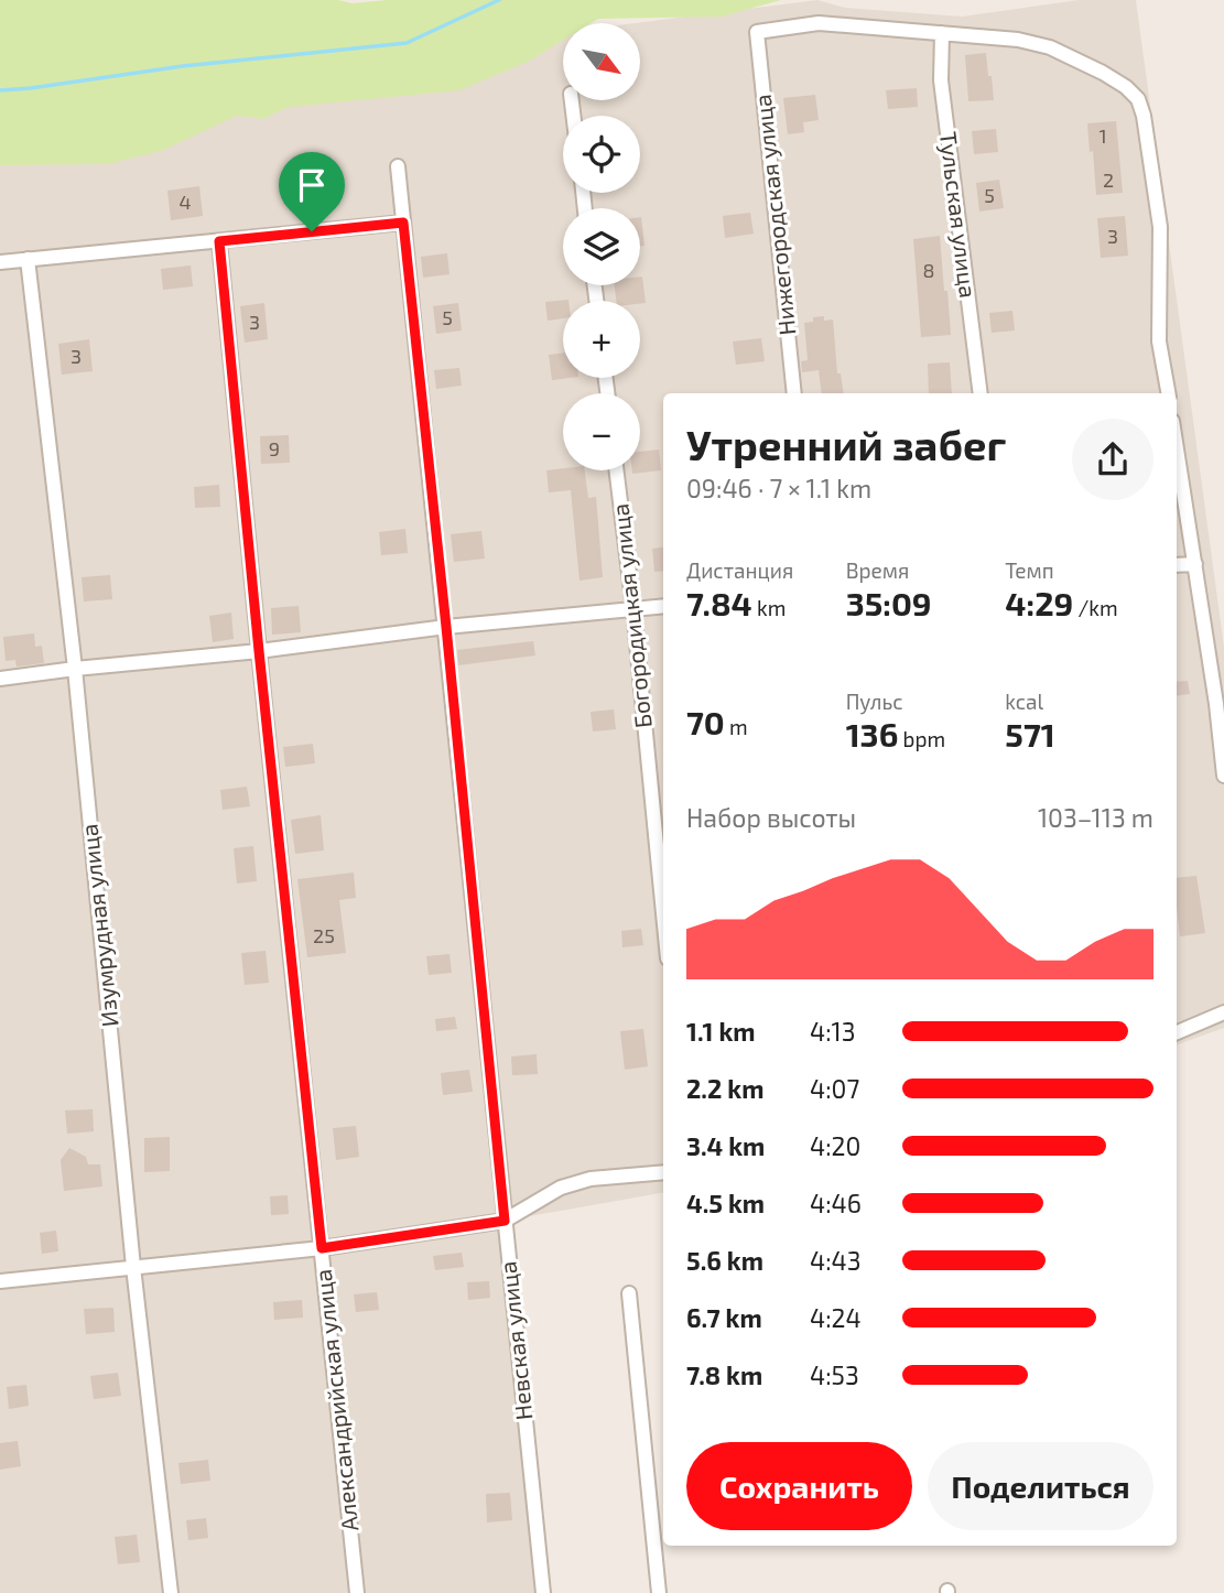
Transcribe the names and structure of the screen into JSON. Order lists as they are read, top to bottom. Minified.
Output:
{"streets":{"street":["Нижегородская улица","Тульская улица","Богородицкая улица","Изумрудная улица","Невская улица","Александрийская улица"]},"crossings":[["Нижегородская улица","Тульская улица"]],"house_numbers":["1","2","5","4","3","8","5","3","3","9","25"],"north":"bottom right","page":{"map_buttons":["+","−"],"heading":["Утренний забег","09:46 · 7 × 1.1 km"],"stats":[["Дистанция","7.84 km"],["Время","35:09"],["Темп","4:29 /km"],["70 m"],["Пульс","136 bpm"],["kcal","571"]],"chart":["Набор высоты","103–113 m"],"list":[{"name":"1.1 km","note":"4:13"},{"name":"2.2 km","note":"4:07"},{"name":"3.4 km","note":"4:20"},{"name":"4.5 km","note":"4:46"},{"name":"5.6 km","note":"4:43"},{"name":"6.7 km","note":"4:24"},{"name":"7.8 km","note":"4:53"}],"buttons":["Сохранить","Поделиться"]}}
